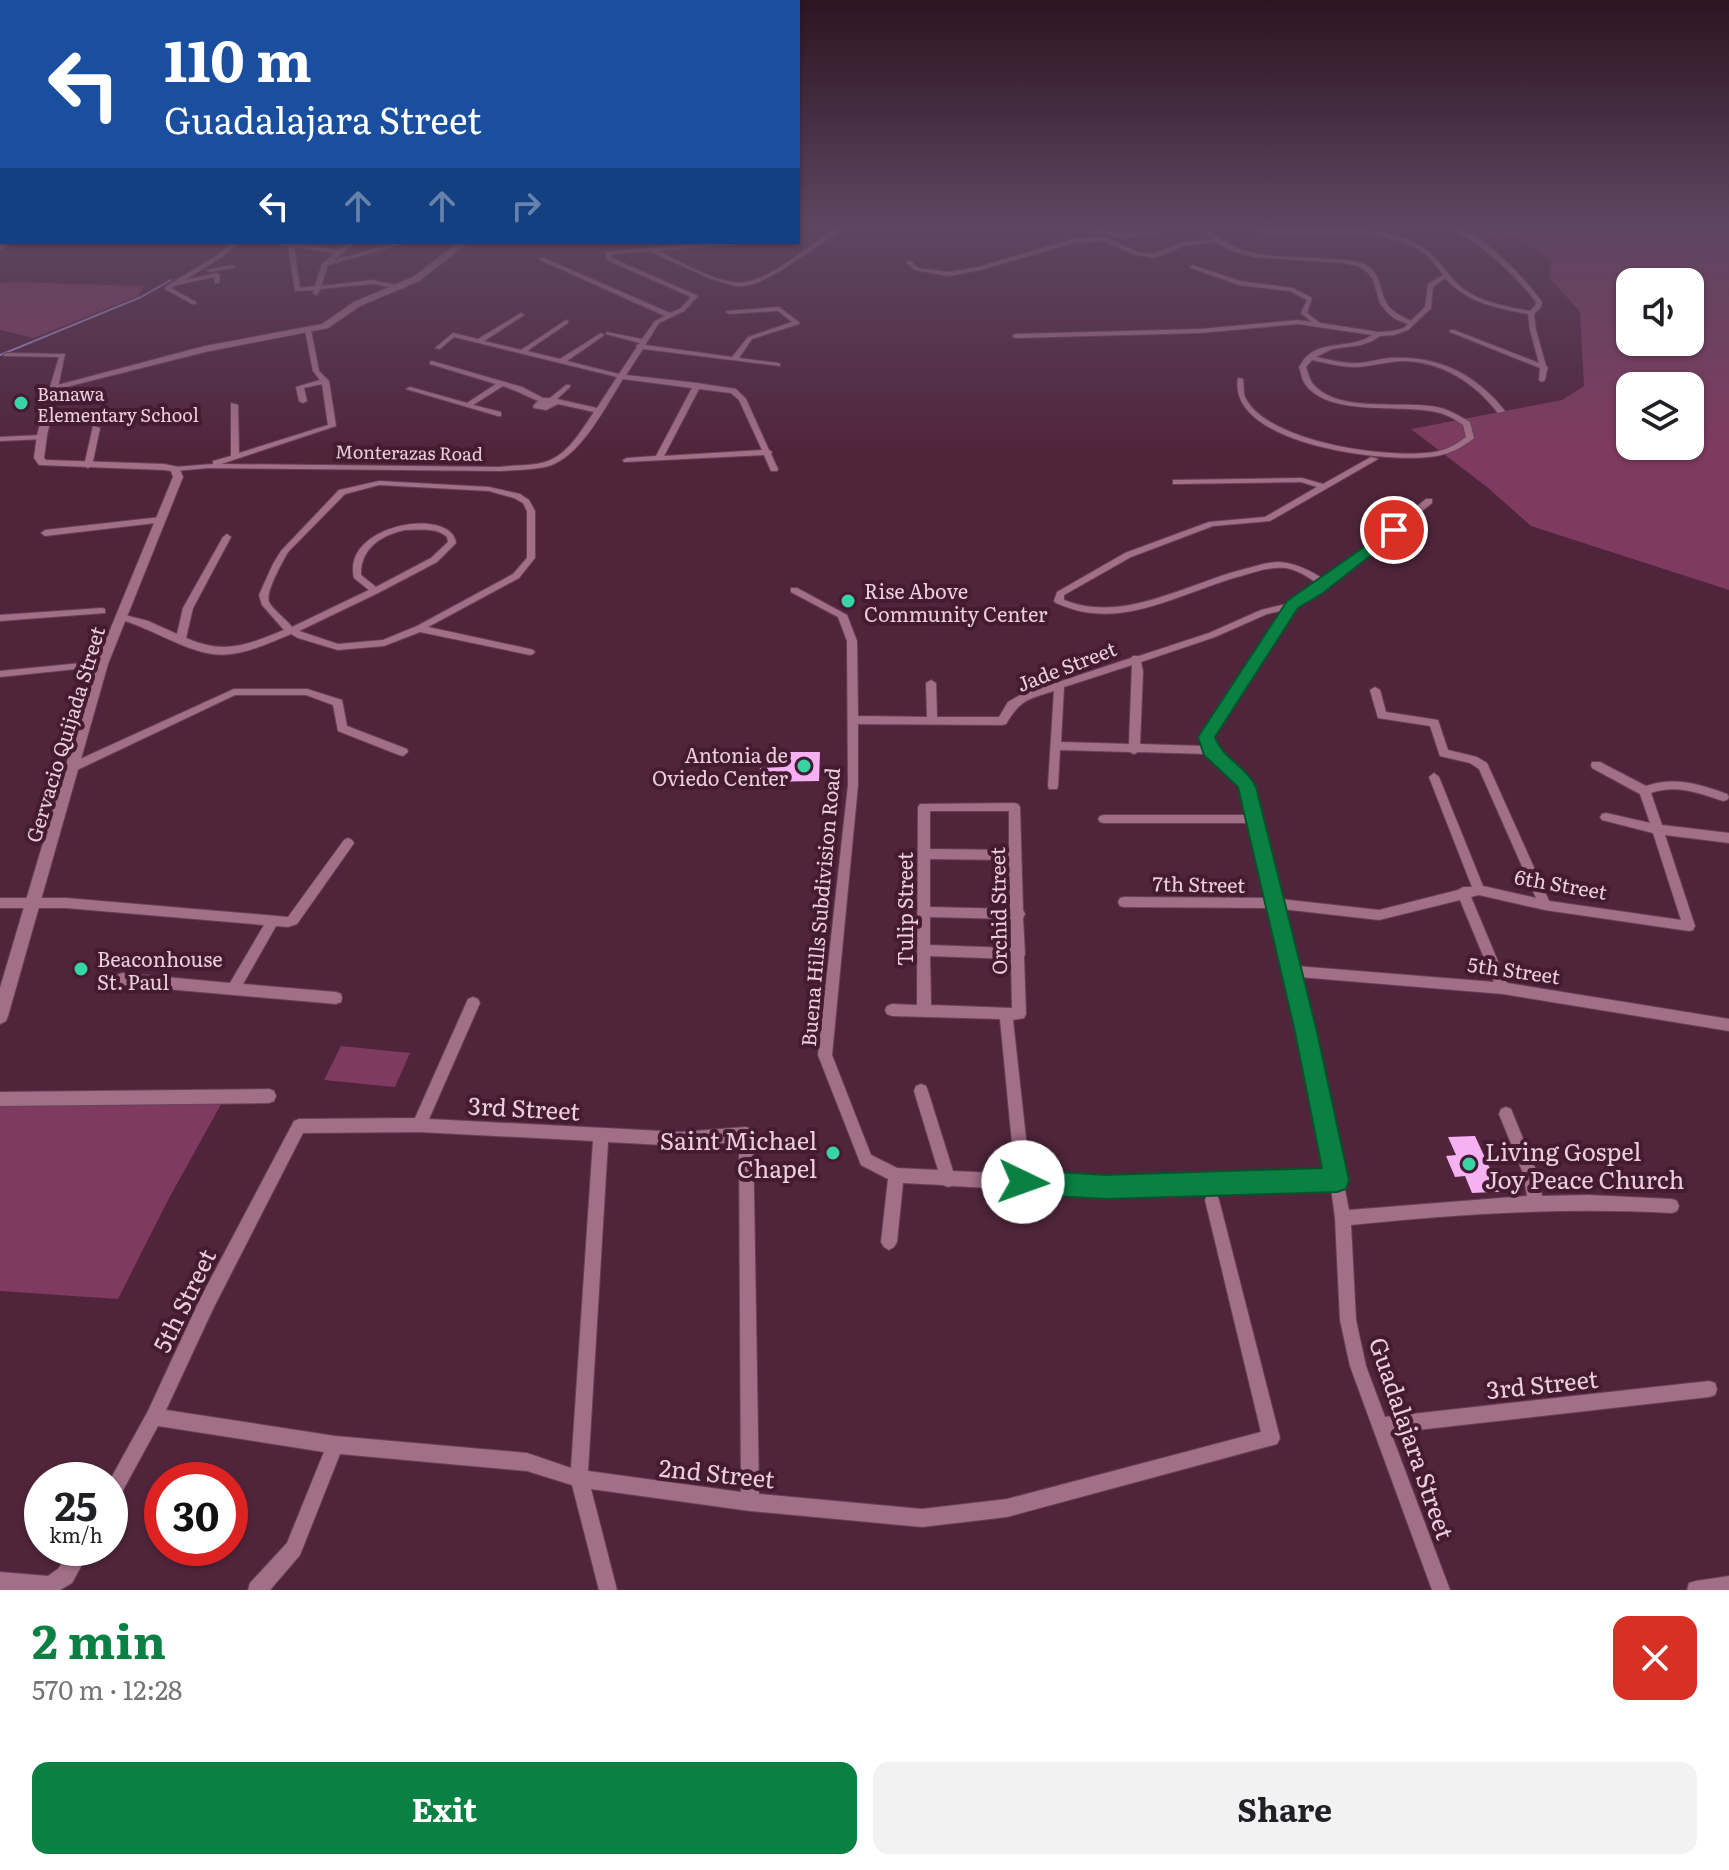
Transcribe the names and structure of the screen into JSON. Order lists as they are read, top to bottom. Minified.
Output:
{"streets":{"street":["Monterazas Road","Jade Street","Gervacio Quijada Street","7th Street","6th Street","Buena Hills Subdivision Road","Tulip Street","Orchid Street","5th Street","3rd Street","Guadalajara Street","2nd Street"]},"crossings":[["Monterazas Road","Gervacio Quijada Street"],["Jade Street","Buena Hills Subdivision Road"],["7th Street","6th Street"],["7th Street","Guadalajara Street"],["6th Street","Guadalajara Street"],["Buena Hills Subdivision Road","Orchid Street"],["Buena Hills Subdivision Road","Guadalajara Street"],["Tulip Street","Orchid Street"],["5th Street","3rd Street"],["5th Street","Guadalajara Street"],["5th Street","2nd Street"],["3rd Street","Guadalajara Street"],["3rd Street","2nd Street"]],"places":["Banawa Elementary School","Rise Above Community Center","Antonia de Oviedo Center","Beaconhouse St. Paul","Saint Michael Chapel","Living Gospel Joy Peace Church"],"page":{"turn":["110 m","Guadalajara Street"],"speed":"25 km/h","limit":"30","heading":["2 min","570 m · 12:28"],"buttons":["Exit","Share"]}}
